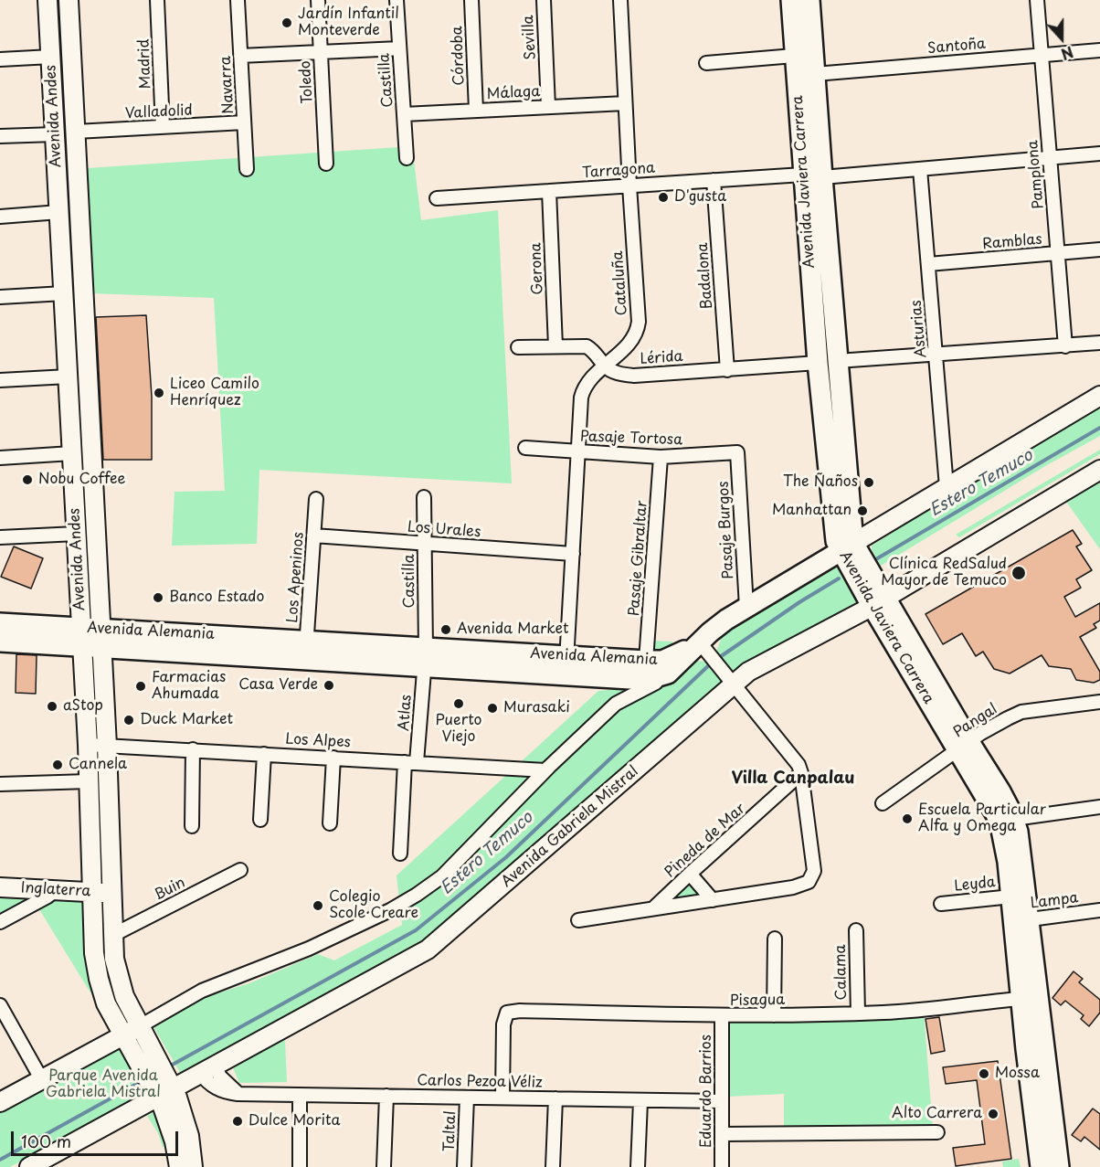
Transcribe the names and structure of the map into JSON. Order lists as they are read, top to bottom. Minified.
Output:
{"streets":{"main road":["Avenida Andes","Avenida Javiera Carrera","Avenida Alemania","Avenida Gabriela Mistral","Inglaterra"],"street":["Sevilla","Santoña","Córdoba","Madrid","Castilla","Toledo","Navarra","Málaga","Valladolid","Tarragona","Pamplona","Ramblas","Gerona","Badalona","Cataluña","Asturias","Lérida","Pasaje Tortosa","Los Urales","Pasaje Burgos","Pasaje Gibraltar","Los Apeninos","Atlas","Pangal","Los Alpes","Pineda de Mar","Leyda","Buin","Lampa","Calama","Pisagua","Carlos Pezoa Véliz","Eduardo Barrios","Taltal"]},"crossings":[["Sevilla","Málaga"],["Santoña","Pamplona"],["Santoña","Avenida Javiera Carrera"],["Córdoba","Málaga"],["Madrid","Valladolid"],["Castilla","Málaga"],["Castilla","Los Urales"],["Castilla","Avenida Alemania"],["Castilla","Atlas"],["Navarra","Valladolid"],["Málaga","Cataluña"],["Valladolid","Avenida Andes"],["Avenida Andes","Avenida Alemania"],["Avenida Andes","Los Alpes"],["Avenida Andes","Avenida Gabriela Mistral"],["Avenida Andes","Buin"],["Avenida Andes","Inglaterra"],["Tarragona","Avenida Javiera Carrera"],["Tarragona","Gerona"],["Tarragona","Badalona"],["Tarragona","Cataluña"],["Pamplona","Ramblas"],["Avenida Javiera Carrera","Lérida"],["Avenida Javiera Carrera","Pangal"],["Avenida Javiera Carrera","Avenida Gabriela Mistral"],["Avenida Javiera Carrera","Leyda"],["Avenida Javiera Carrera","Lampa"],["Avenida Javiera Carrera","Pisagua"],["Ramblas","Asturias"],["Gerona","Lérida"],["Badalona","Lérida"],["Cataluña","Lérida"],["Cataluña","Pasaje Tortosa"],["Cataluña","Los Urales"],["Cataluña","Avenida Alemania"],["Pasaje Tortosa","Pasaje Burgos"],["Pasaje Tortosa","Pasaje Gibraltar"],["Los Urales","Los Apeninos"],["Pasaje Gibraltar","Avenida Alemania"],["Los Apeninos","Avenida Alemania"],["Avenida Alemania","Atlas"],["Atlas","Los Alpes"],["Avenida Gabriela Mistral","Carlos Pezoa Véliz"],["Calama","Pisagua"],["Pisagua","Carlos Pezoa Véliz"],["Pisagua","Eduardo Barrios"],["Carlos Pezoa Véliz","Eduardo Barrios"],["Carlos Pezoa Véliz","Taltal"]],"districts":["Villa Canpalau"],"water":["Estero Temuco"],"parks":["Parque Avenida Gabriela Mistral"],"places":["Jardín Infantil Monteverde","D'gusta","Liceo Camilo Henríquez","Nobu Coffee","The Ñaños","Manhattan","Clínica RedSalud Mayor de Temuco","Banco Estado","Avenida Market","Casa Verde","Farmacias Ahumada","Puerto Viejo","aStop","Murasaki","Duck Market","Cannela","Escuela Particular Alfa y Omega","Colegio Scole Creare","Mossa","Alto Carrera","Dulce Morita"],"scale_bar":"100 m","north":"bottom"}
